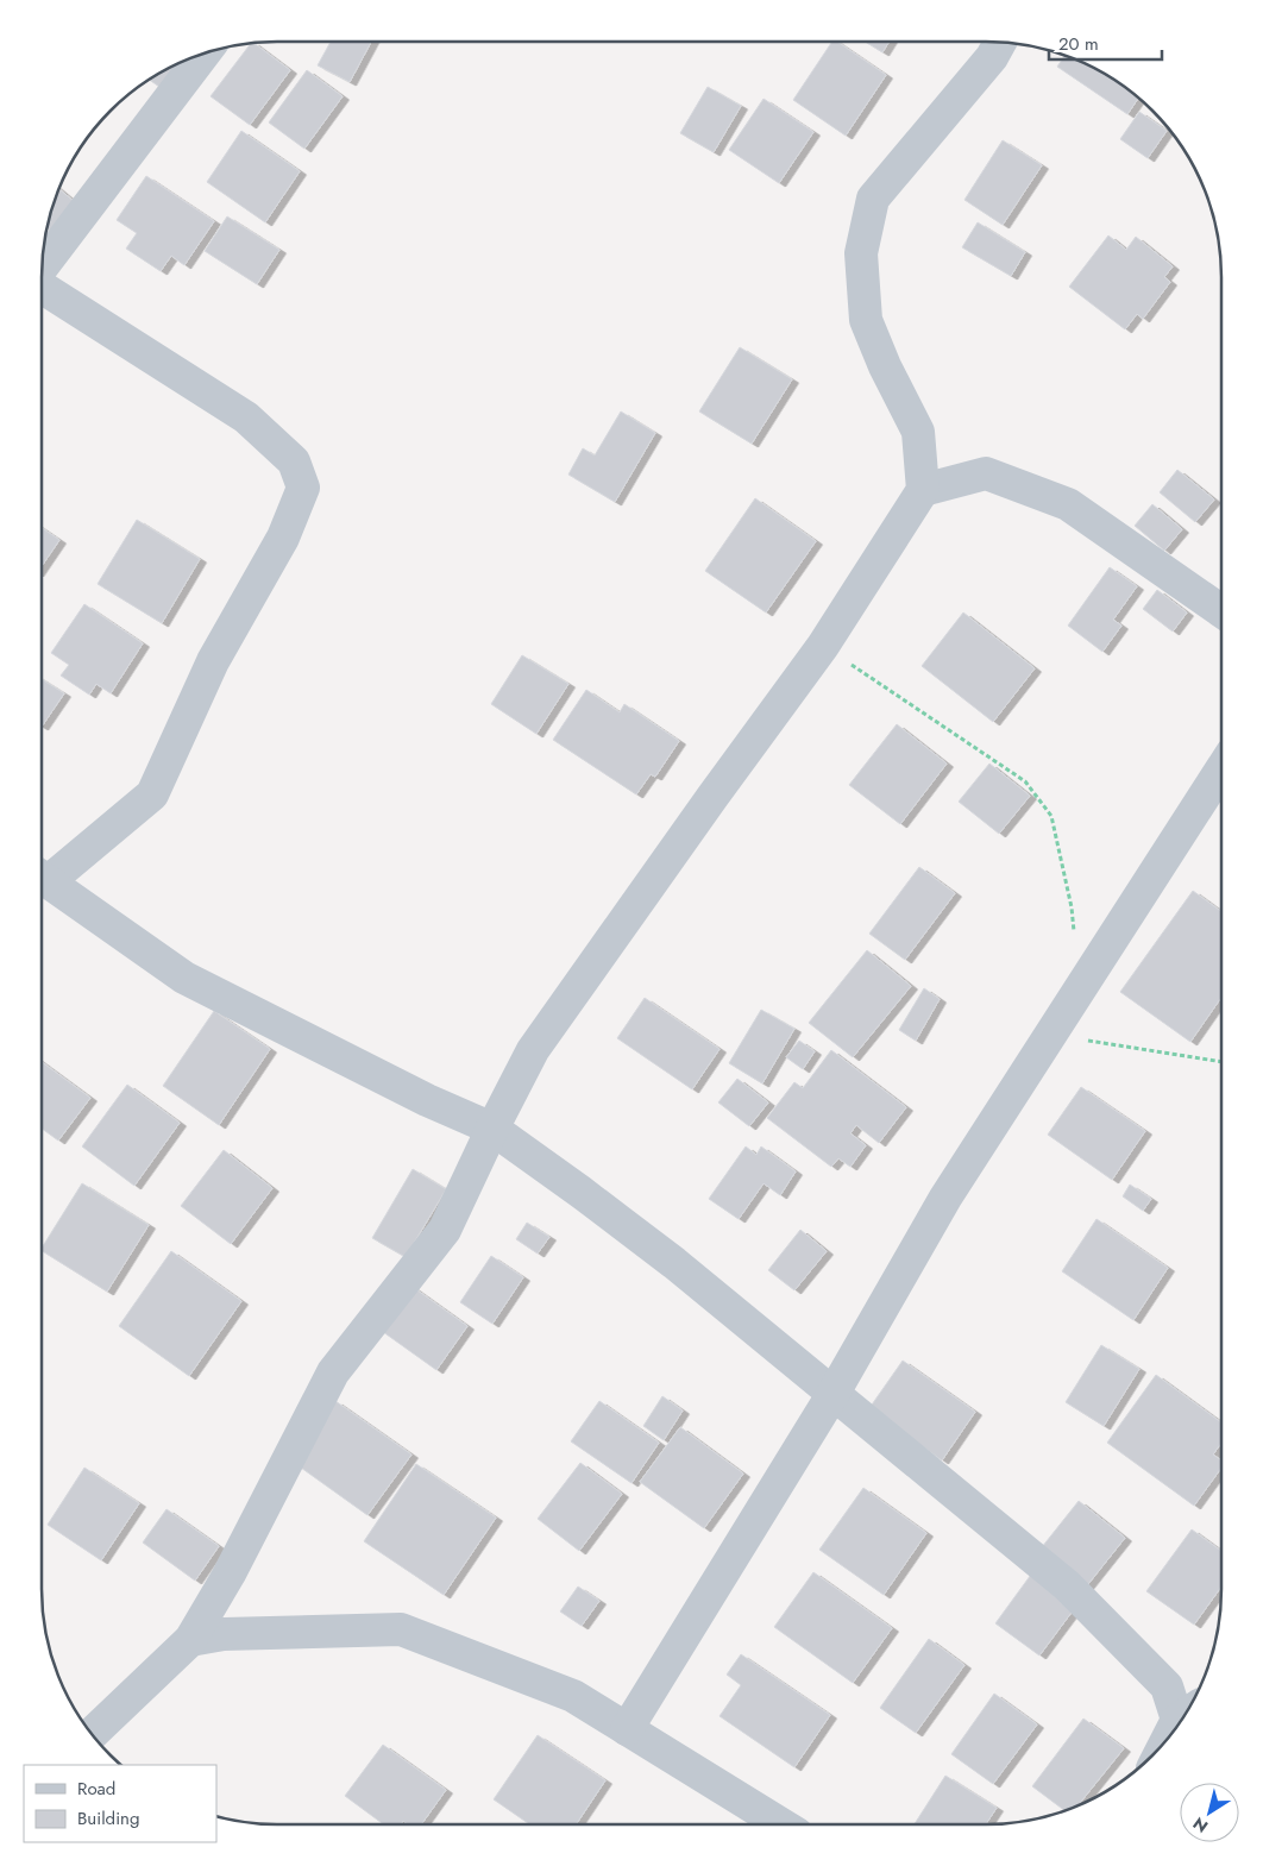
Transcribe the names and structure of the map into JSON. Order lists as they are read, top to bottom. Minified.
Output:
{"legend":["Road","Building"],"scale_bar":"20 m","north":"bottom left"}
